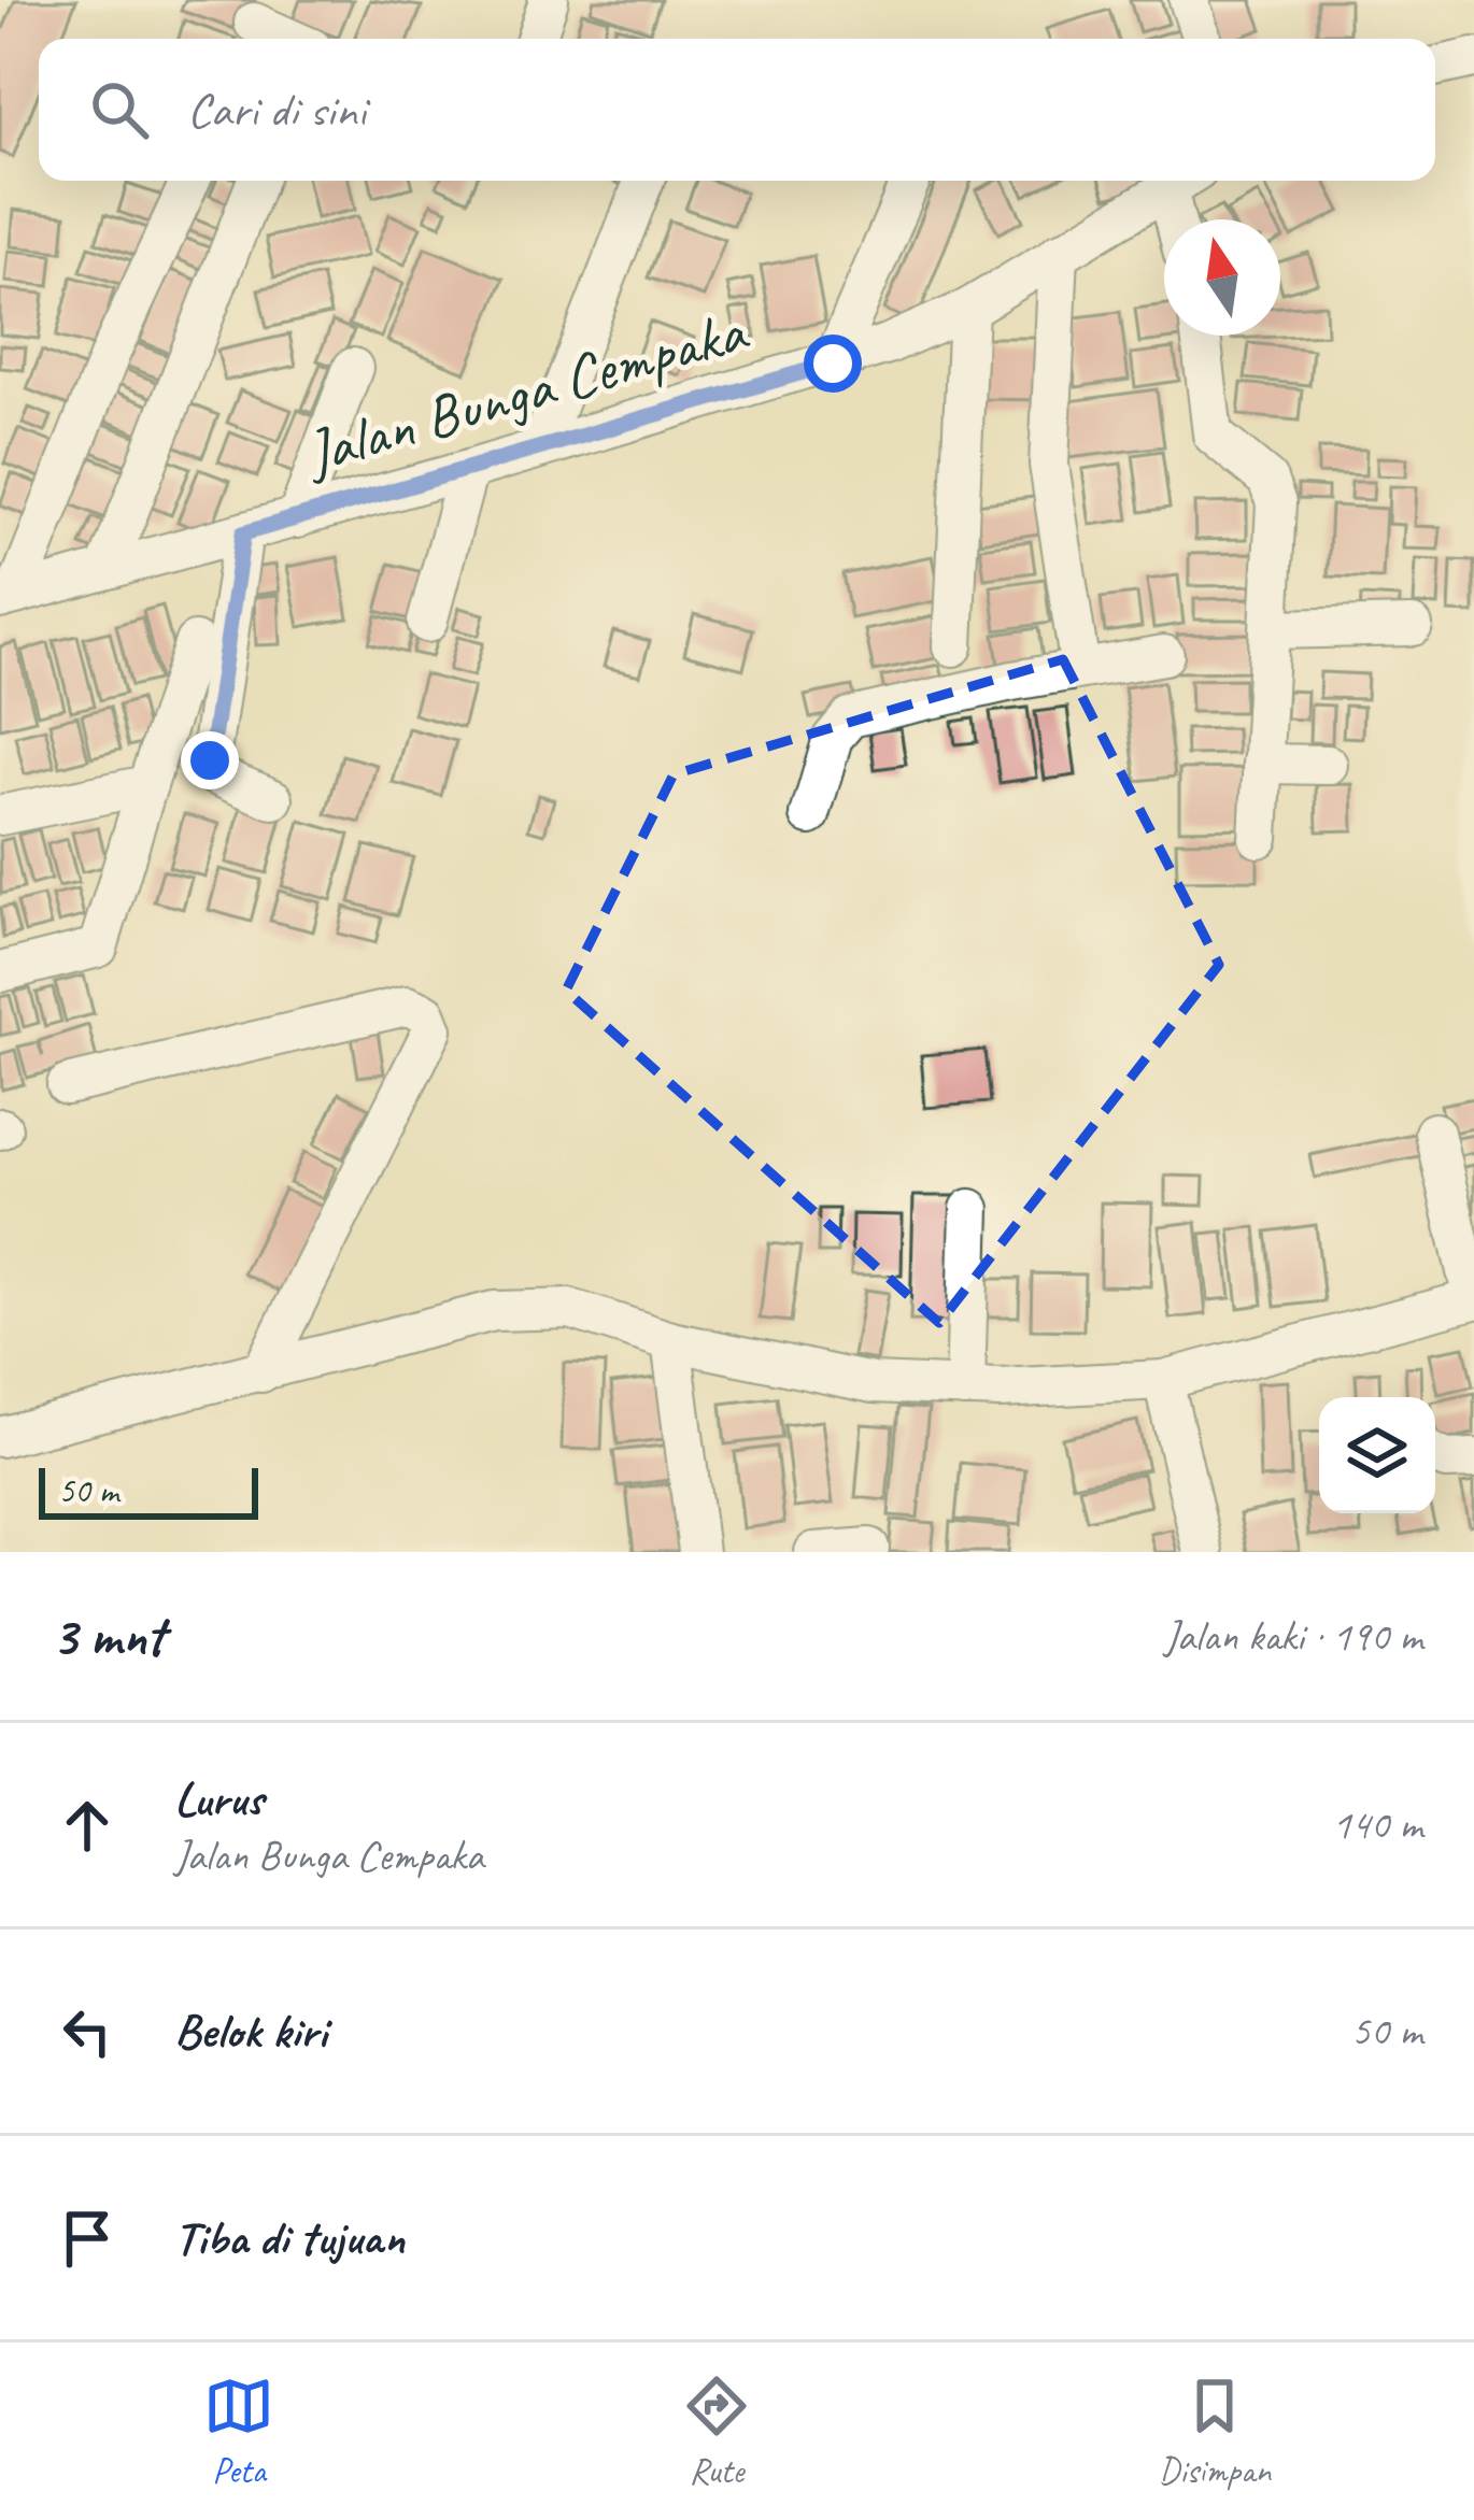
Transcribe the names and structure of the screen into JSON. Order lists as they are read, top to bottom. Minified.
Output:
{"streets":{"street":["Jalan Bunga Cempaka"]},"scale_bar":"50 m","north":"top","page":{"search":"Cari di sini","scale":"50 m","heading":["3 mnt","Jalan kaki · 190 m"],"list":[["Lurus","Jalan Bunga Cempaka","140 m"],["Belok kiri","50 m"],"Tiba di tujuan"],"nav":["Peta","Rute","Disimpan"]}}
